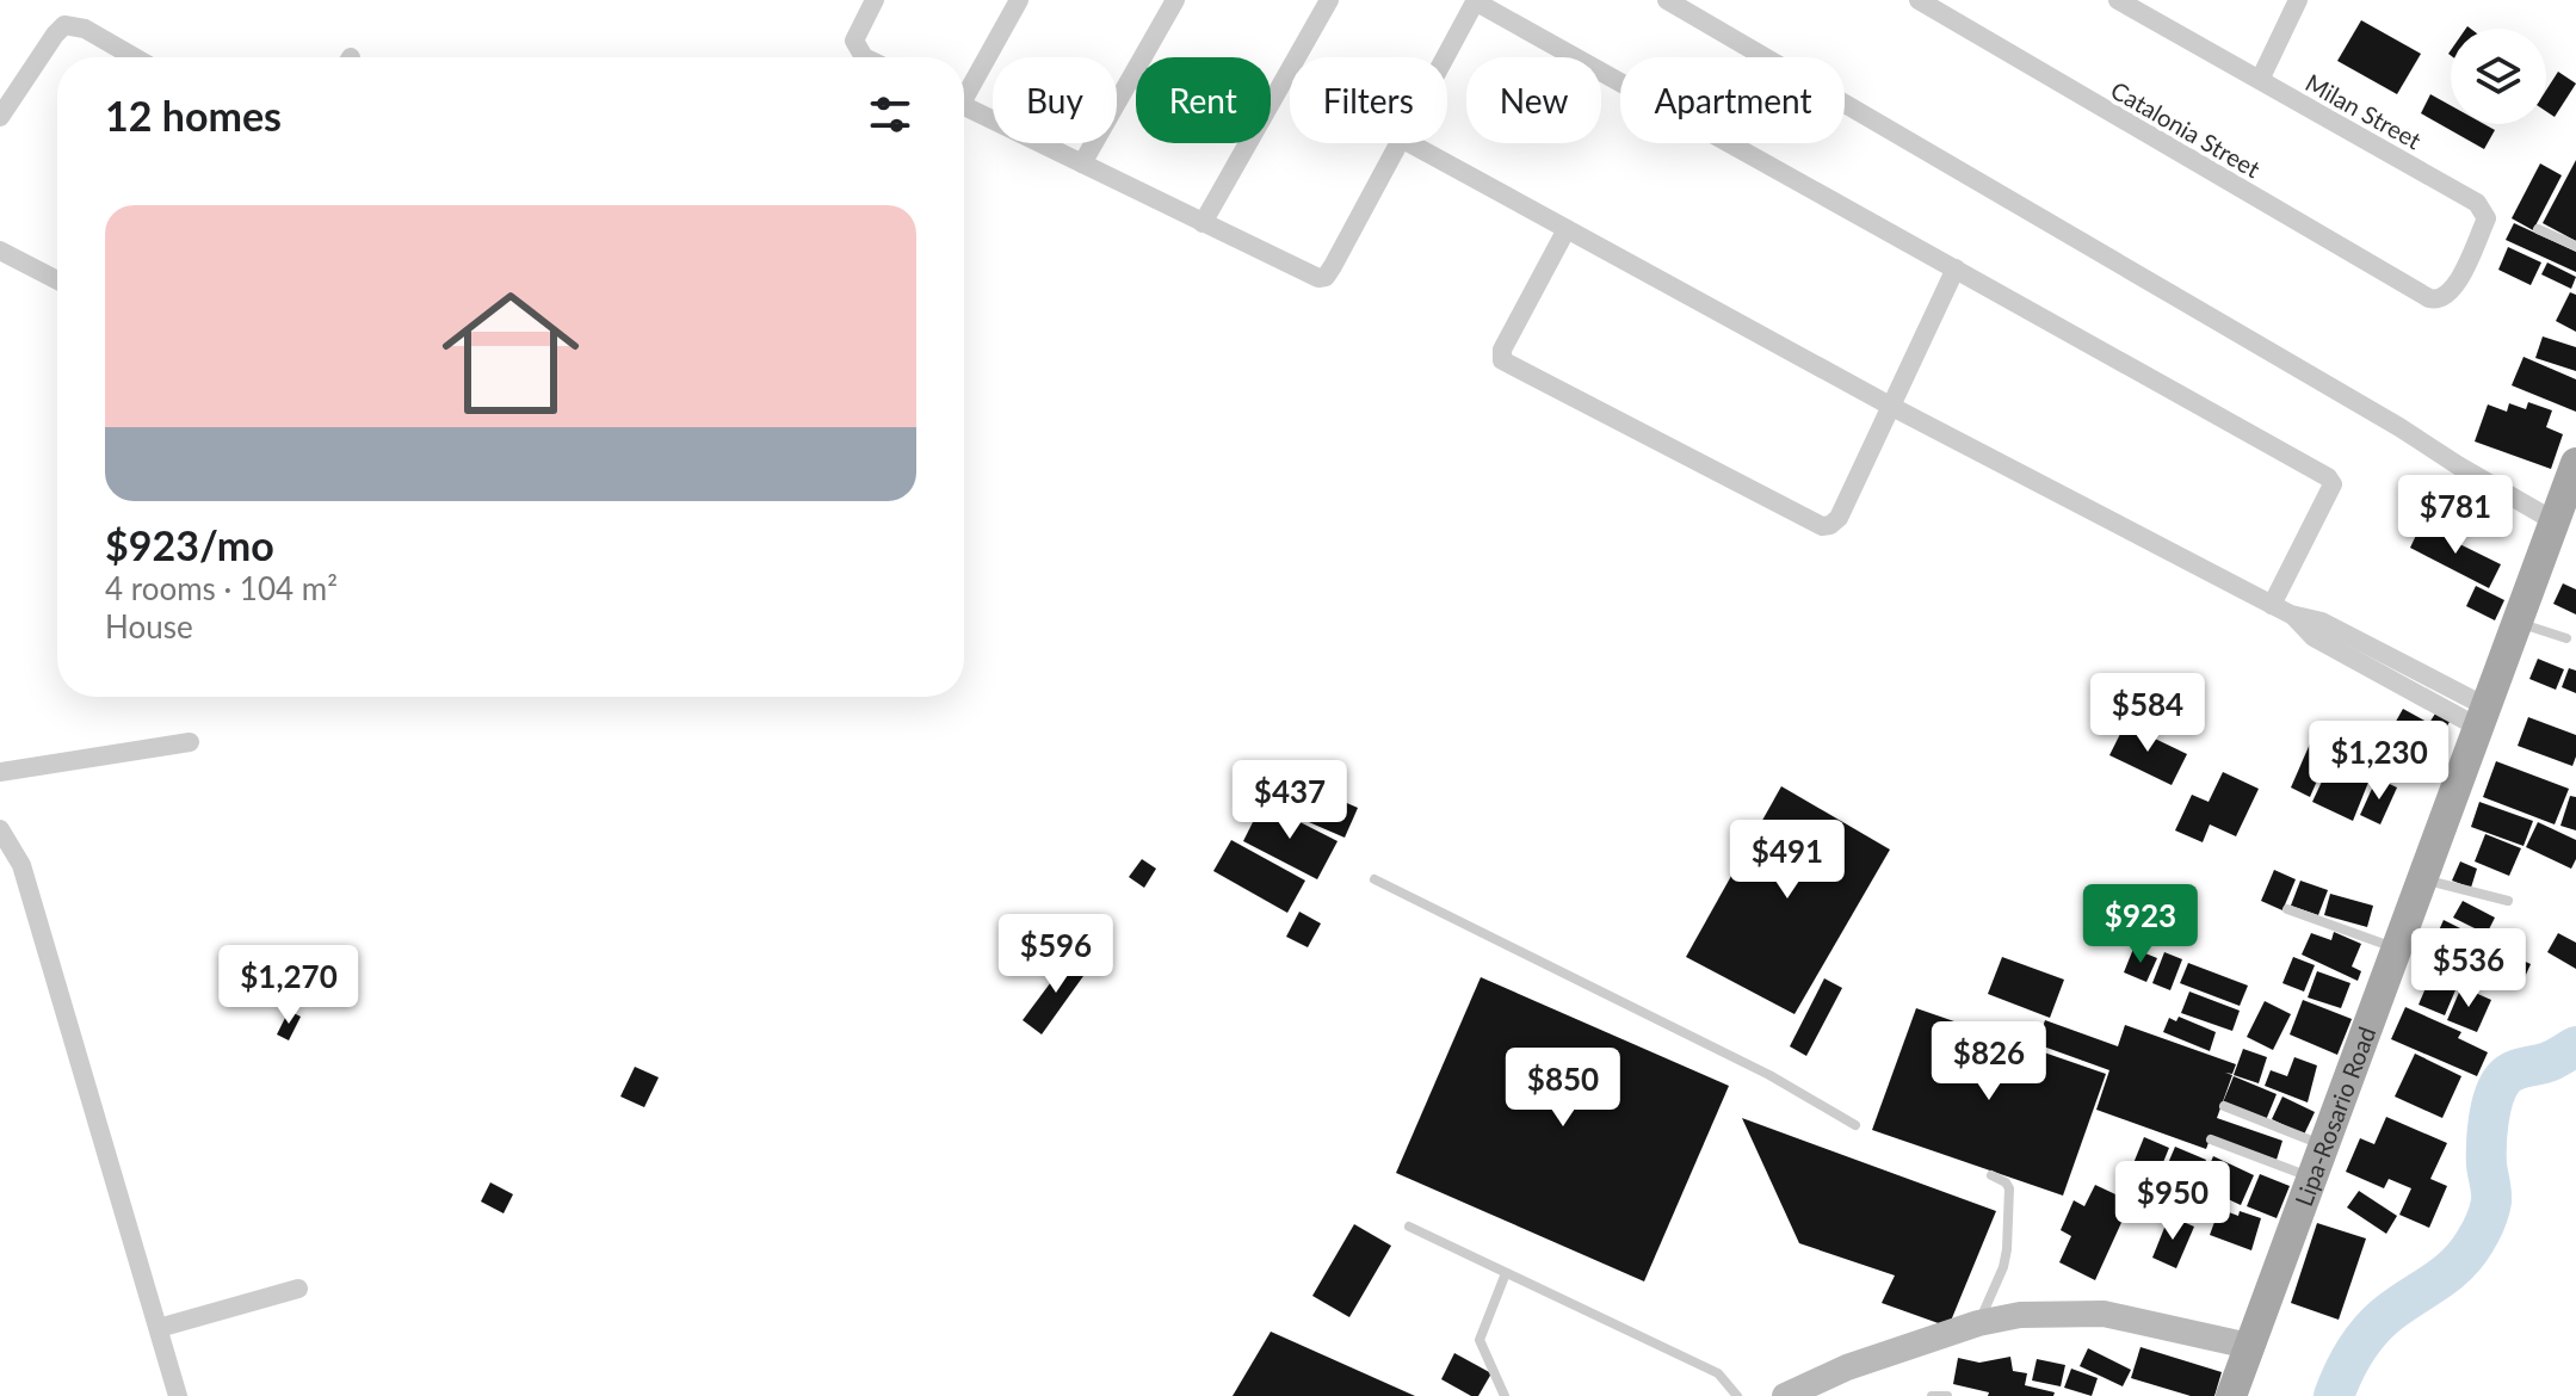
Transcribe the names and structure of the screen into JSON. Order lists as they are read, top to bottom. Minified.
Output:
{"streets":{"main road":["Lipa-Rosario Road"],"street":["Milan Street","Catalonia Street"]},"crossings":[["Milan Street","Catalonia Street"]],"page":{"chip":["Buy","Rent","Filters","New","Apartment"],"heading":"12 homes","list":[{"name":"$923/mo","note":"4 rooms · 104 m² · House"}],"price":["$781","$584","$1,230","$437","$491","$923","$596","$536","$1,270","$826","$850","$950"]}}
